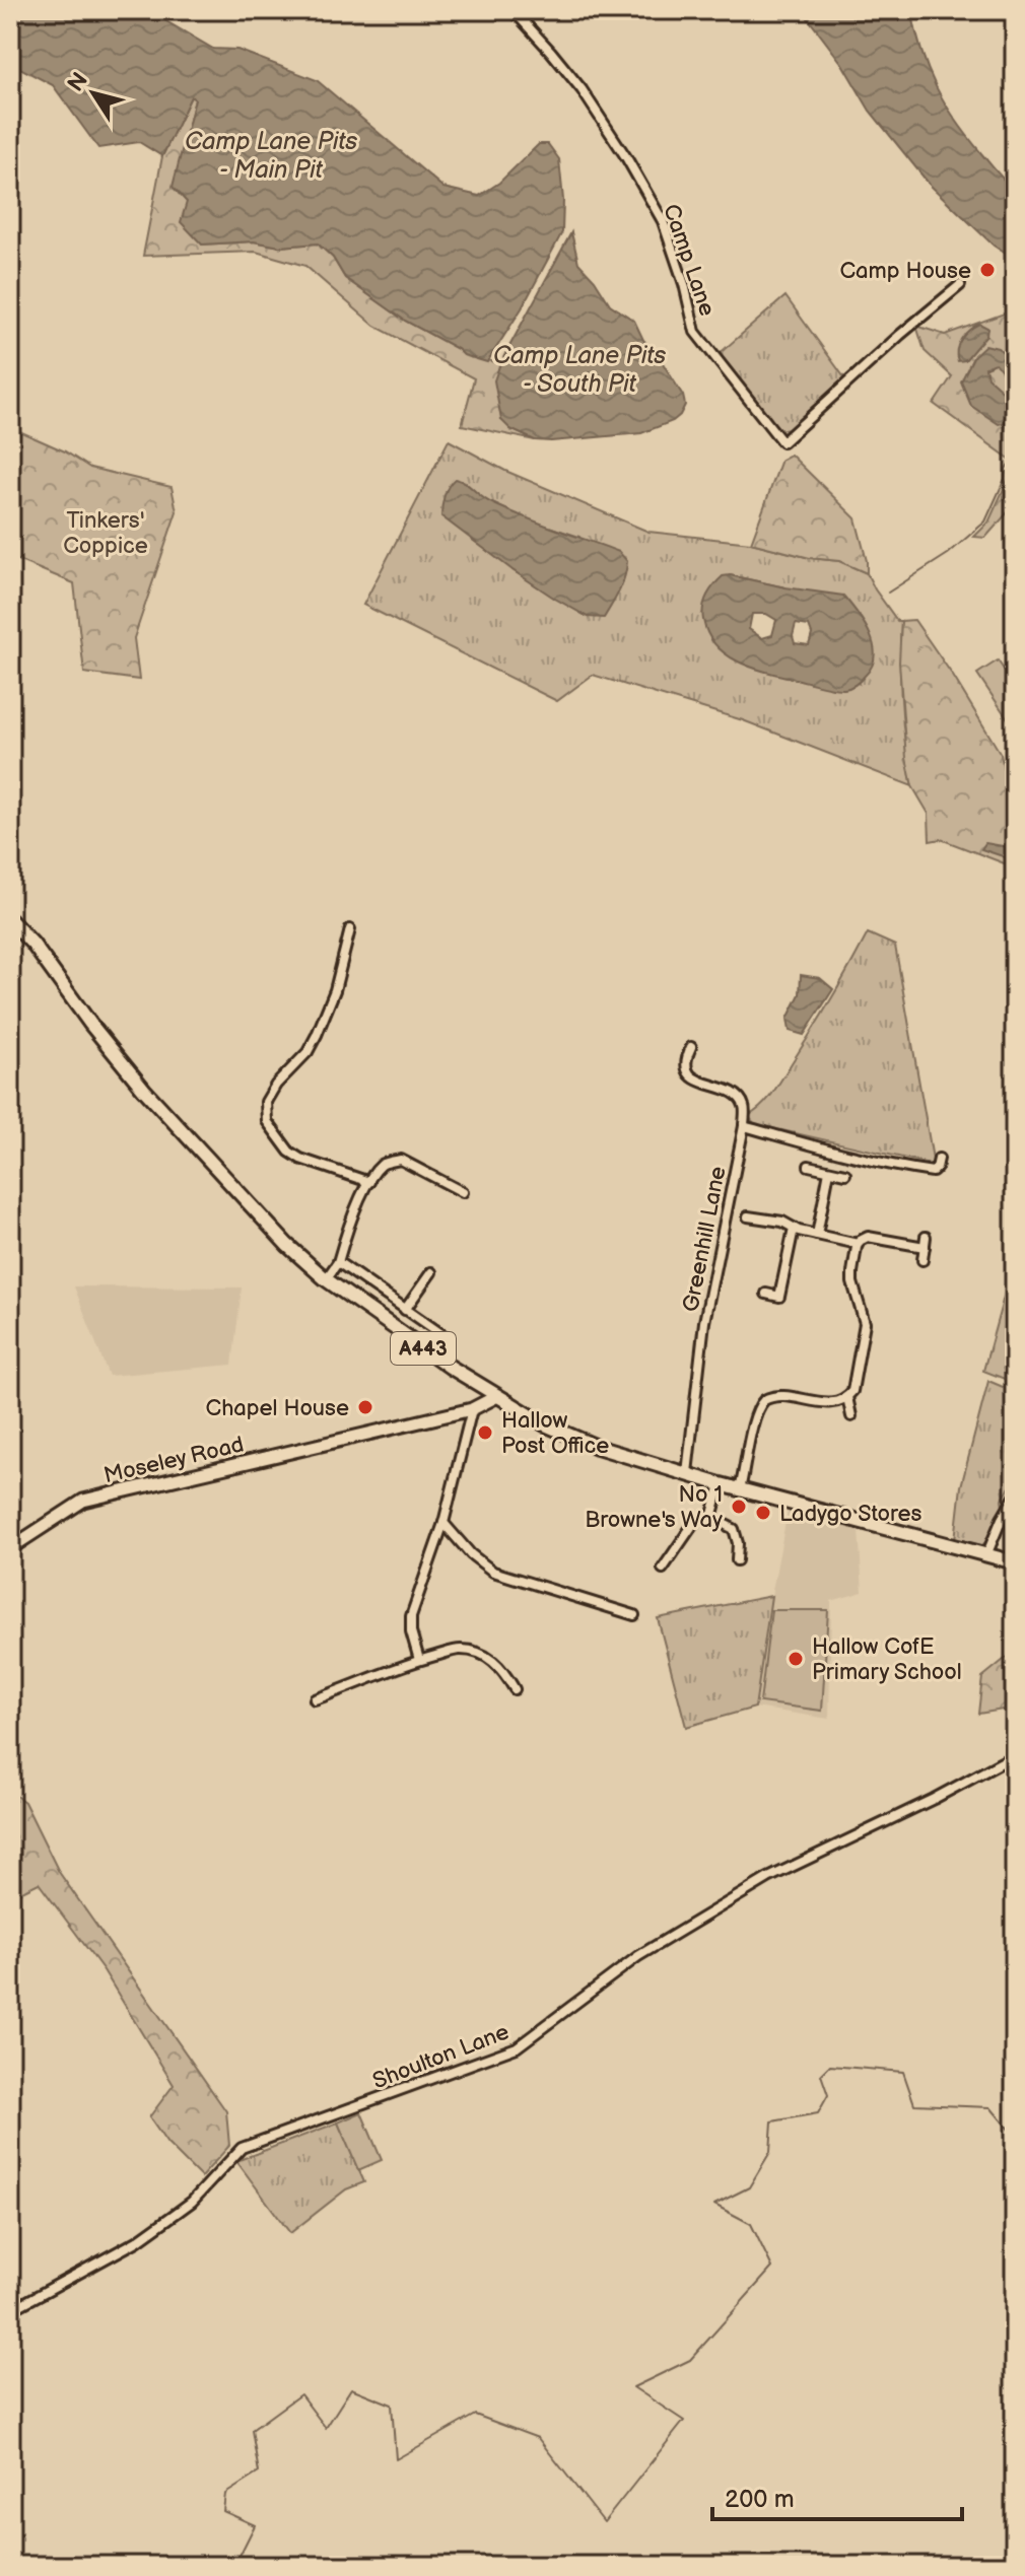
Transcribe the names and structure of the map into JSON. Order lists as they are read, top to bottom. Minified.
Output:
{"streets":{"main road":["A443"],"street":["Camp Lane","Greenhill Lane","Moseley Road","Shoulton Lane"]},"crossings":[["Greenhill Lane","A443"],["A443","Moseley Road"]],"water":["Camp Lane Pits - Main Pit","Camp Lane Pits - South Pit"],"parks":["Tinkers' Coppice"],"places":["Camp House","Chapel House","Hallow Post Office","No 1 Browne's Way","Ladygo Stores","Hallow CofE Primary School"],"scale_bar":"200 m","north":"top left"}
